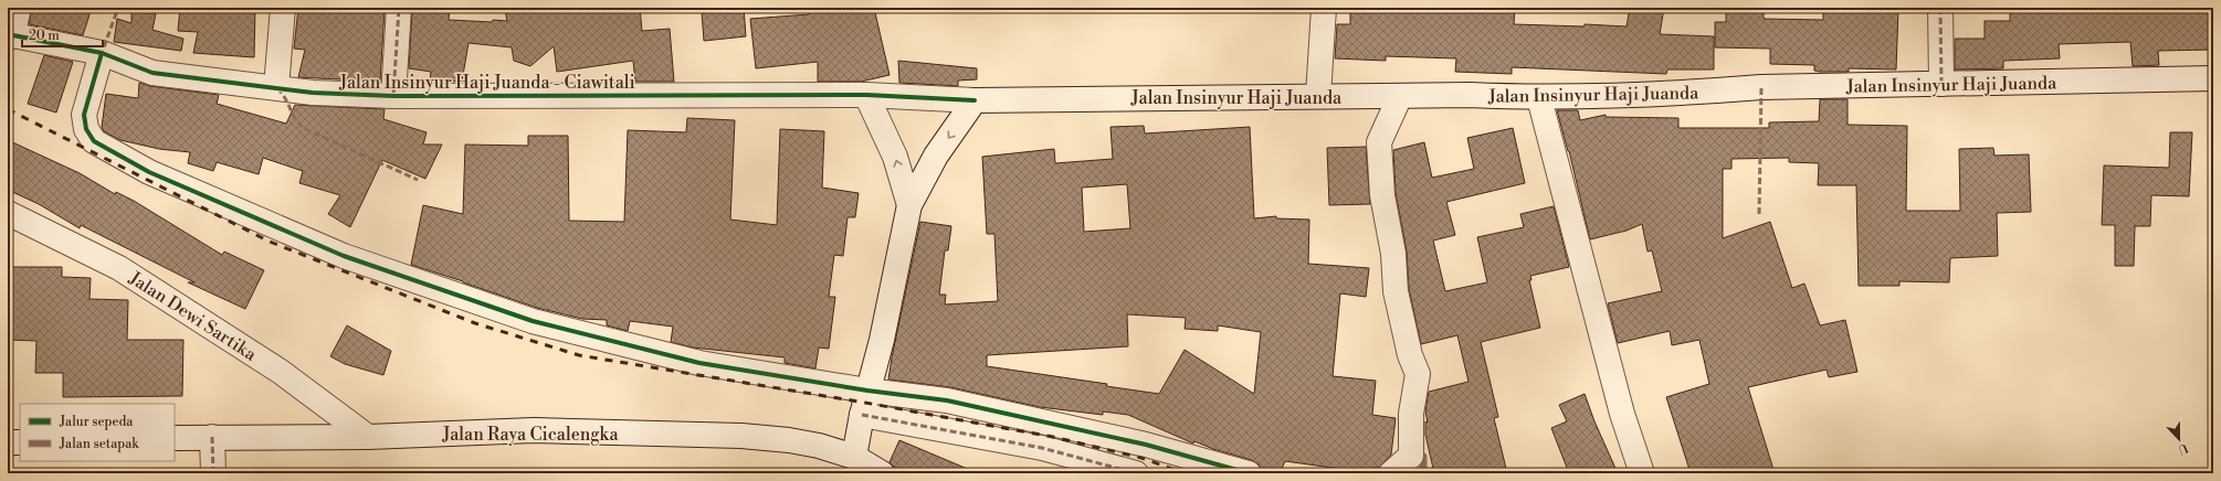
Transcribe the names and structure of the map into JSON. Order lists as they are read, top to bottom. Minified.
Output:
{"streets":{"street":["Jalan Insinyur Haji Juanda - Ciawitali","Jalan Insinyur Haji Juanda","Jalan Dewi Sartika","Jalan Raya Cicalengka"]},"crossings":[["Jalan Insinyur Haji Juanda - Ciawitali","Jalan Insinyur Haji Juanda"],["Jalan Dewi Sartika","Jalan Raya Cicalengka"]],"legend":["Jalur sepeda","Jalan setapak"],"scale_bar":"20 m","north":"bottom"}
